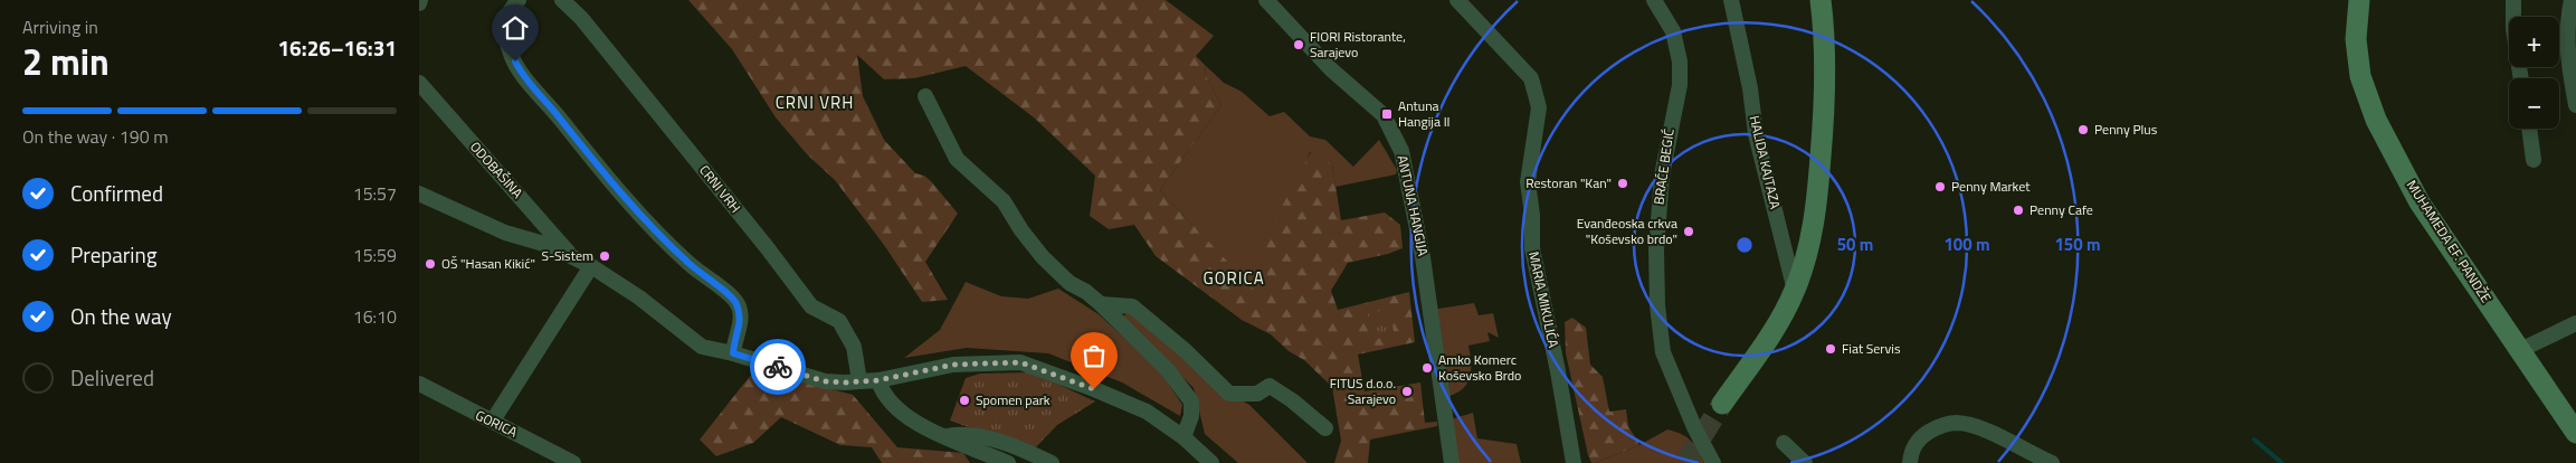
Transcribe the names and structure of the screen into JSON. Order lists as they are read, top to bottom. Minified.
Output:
{"streets":{"street":["HALIDA KAJTAZA","BRAĆE BEGIĆ","ODOBAŠINA","CRNI VRH","ANTUNA HANGIJA","MUHAMEDA EF. PANDŽE","MARIA MIKULIĆA","GORICA"]},"crossings":[["ODOBAŠINA","CRNI VRH"]],"districts":["CRNI VRH","GORICA"],"places":{"other":["FIORI Ristorante, Sarajevo","Penny Plus","Restoran \"Kan\"","Penny Market","Penny Cafe","Evanđeoska crkva \"Koševsko brdo\"","S-Sistem","OŠ \"Hasan Kikić\"","Fiat Servis","Amko Komerc Koševsko Brdo","FITUS d.o.o. Sarajevo","Spomen park"],"transit":["Antuna Hangija II"]},"page":{"heading":["2 min","Arriving in","16:26–16:31"],"map_buttons":["+","−"],"bar":"On the way · 190 m","list":[["Confirmed","15:57"],["Preparing","15:59"],["On the way","16:10"],"Delivered"]},"rings":["50 m","100 m","150 m"]}
